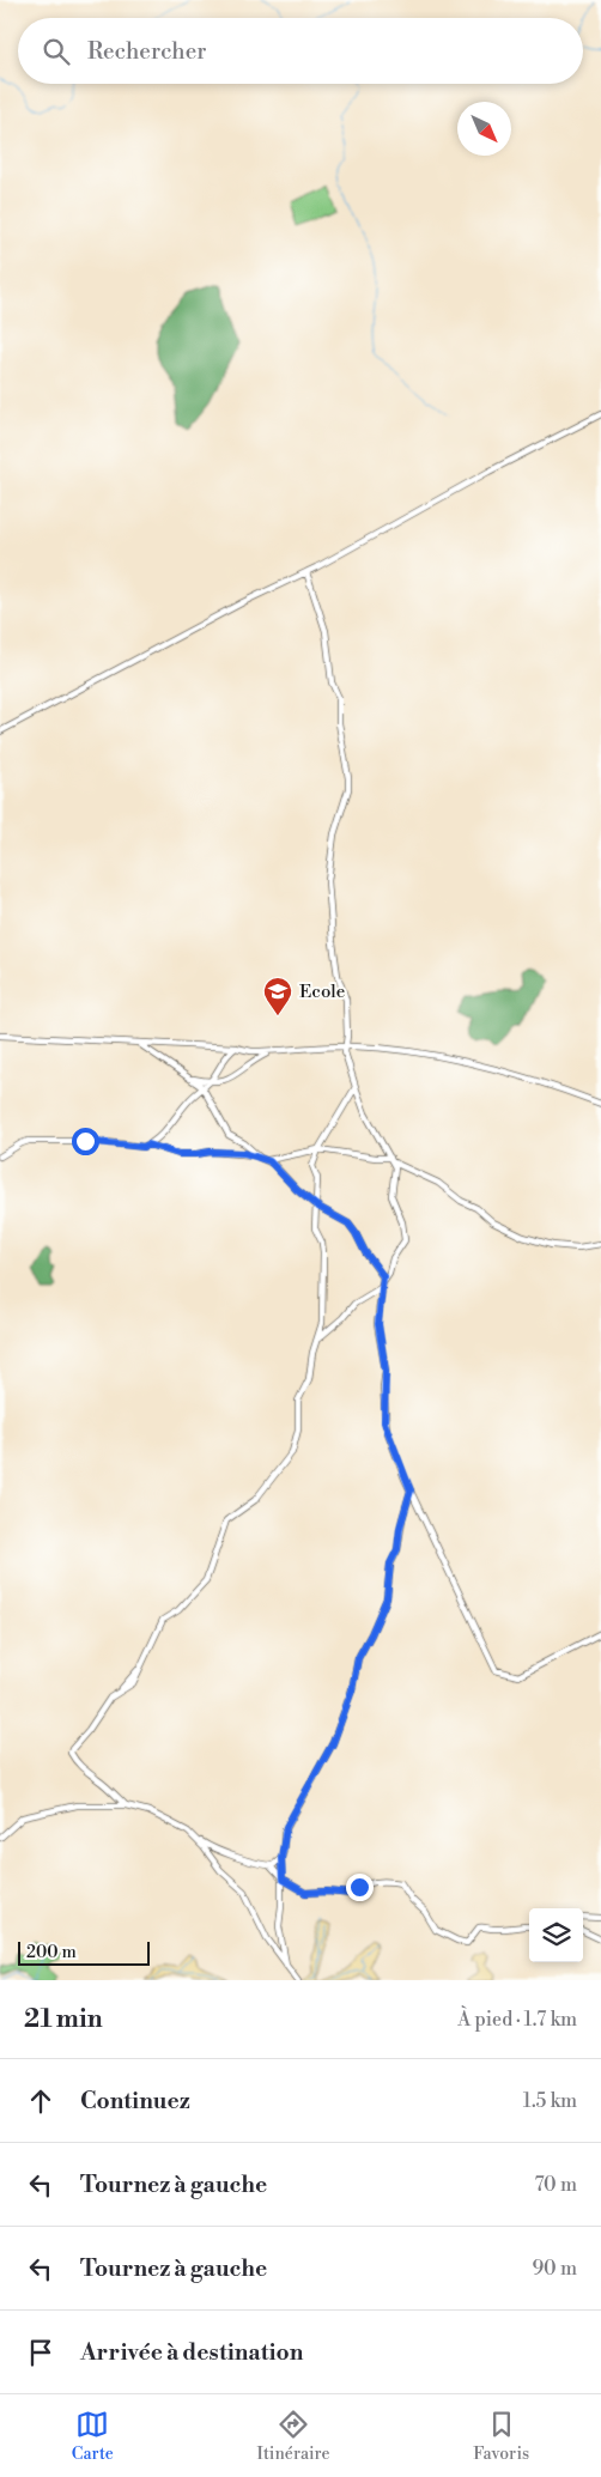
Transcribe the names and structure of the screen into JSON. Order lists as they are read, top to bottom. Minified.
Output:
{"places":{"school or university":["Ecole"]},"scale_bar":"200 m","north":"bottom right","page":{"search":"Rechercher","scale":"200 m","heading":["21 min","À pied · 1.7 km"],"list":[["Continuez","1.5 km"],["Tournez à gauche","70 m"],["Tournez à gauche","90 m"],"Arrivée à destination"],"nav":["Carte","Itinéraire","Favoris"]}}
